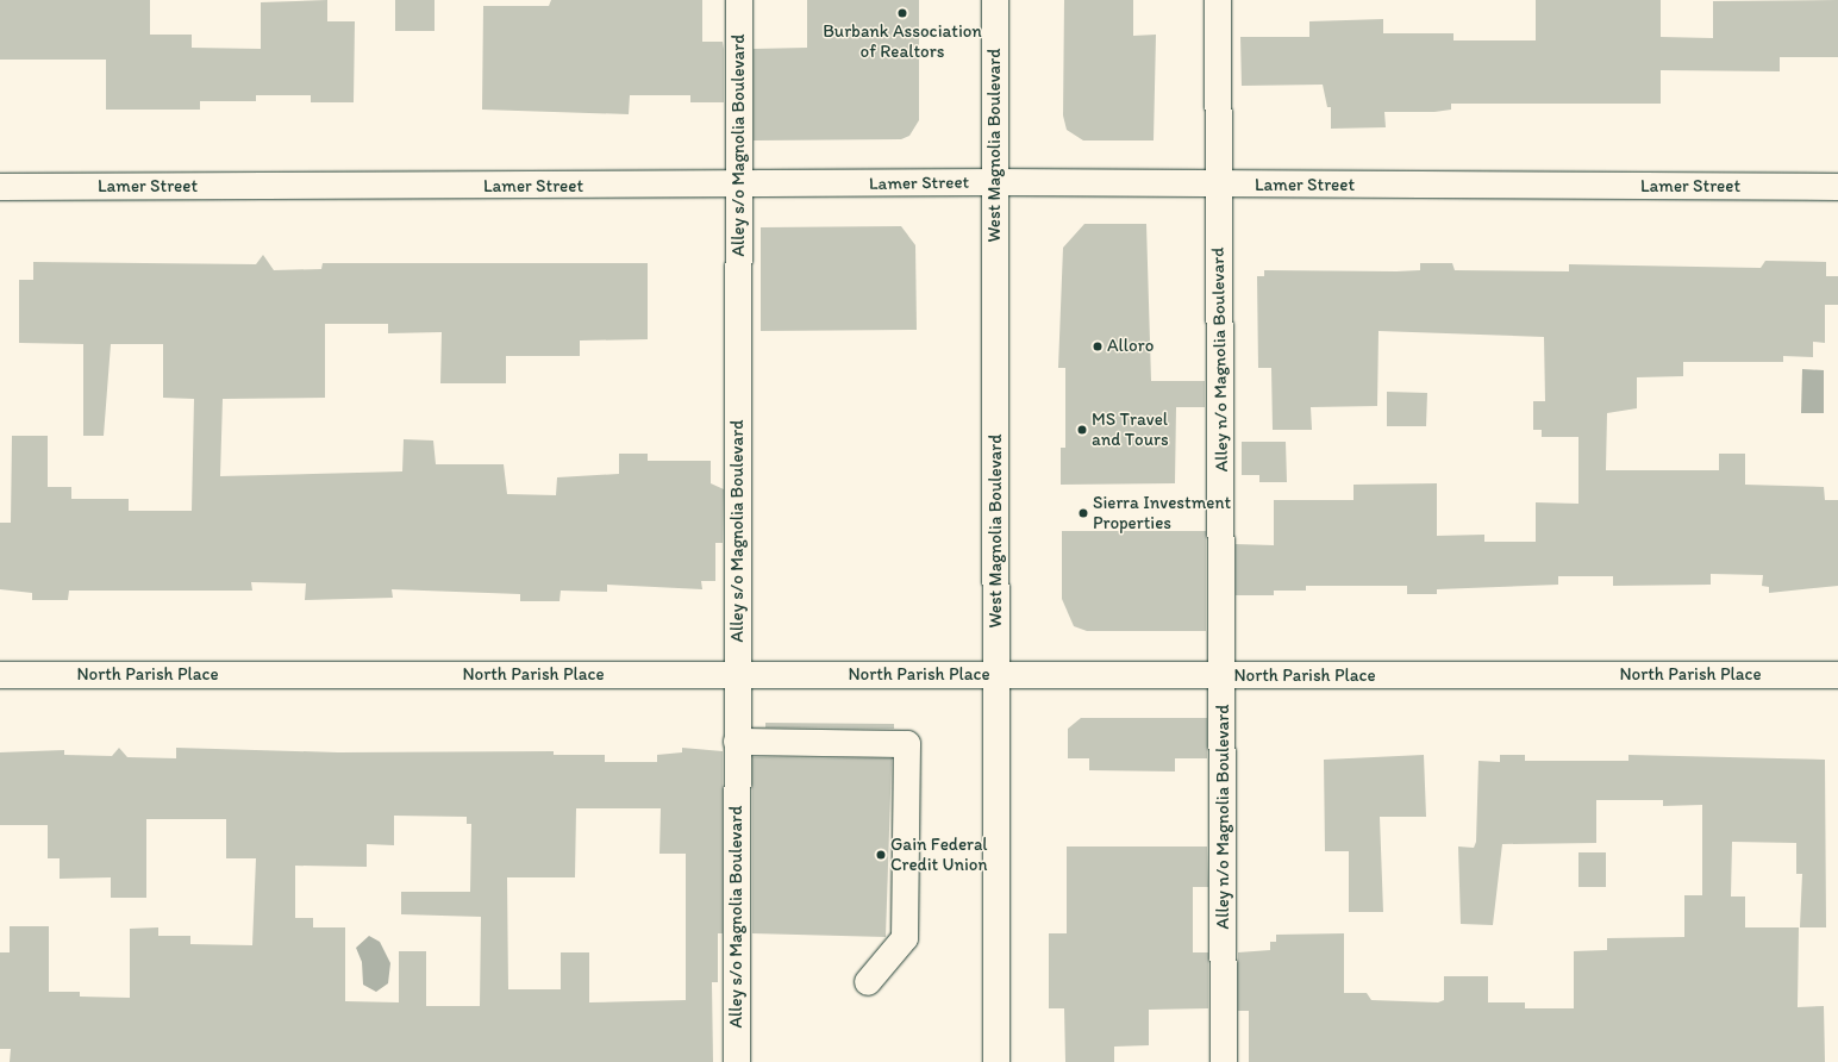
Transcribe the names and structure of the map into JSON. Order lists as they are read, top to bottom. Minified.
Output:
{"streets":{"street":["Alley s/o Magnolia Boulevard","West Magnolia Boulevard","Lamer Street","Alley n/o Magnolia Boulevard","North Parish Place"]},"crossings":[["Alley s/o Magnolia Boulevard","Lamer Street"],["Alley s/o Magnolia Boulevard","North Parish Place"],["West Magnolia Boulevard","Lamer Street"],["West Magnolia Boulevard","North Parish Place"],["Lamer Street","Alley n/o Magnolia Boulevard"],["Alley n/o Magnolia Boulevard","North Parish Place"]],"places":["Burbank Association of Realtors","Alloro","MS Travel and Tours","Sierra Investment Properties","Gain Federal Credit Union"]}
